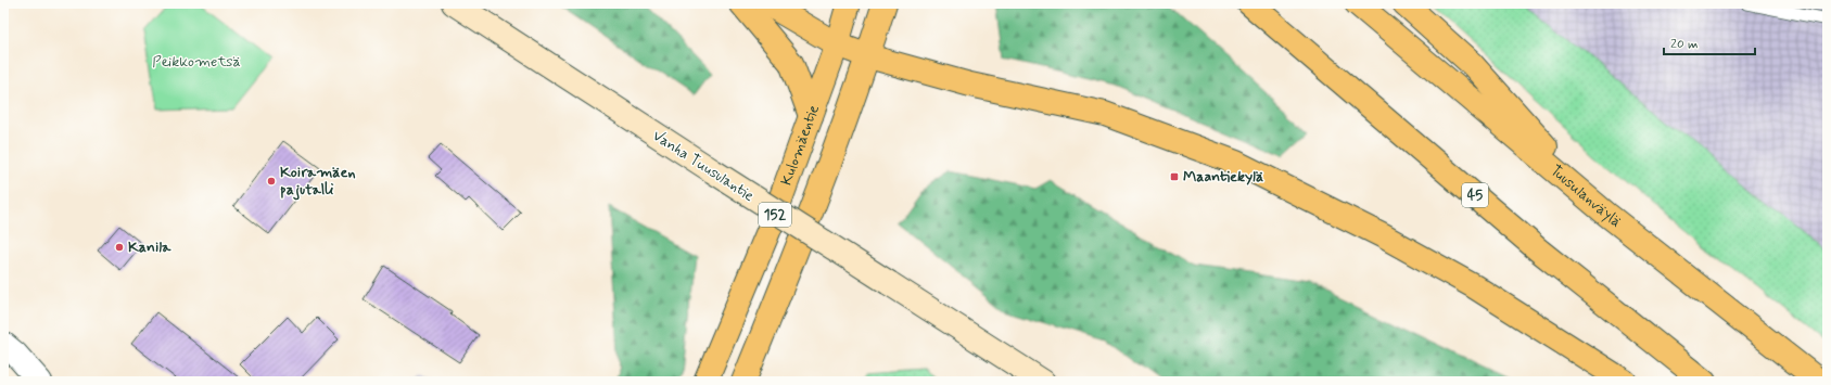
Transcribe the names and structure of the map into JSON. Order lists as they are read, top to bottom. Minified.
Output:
{"streets":{"main road":["Kulomäentie","Vanha Tuusulantie","45","Tuusulanväylä","152"]},"parks":["Peikkometsä"],"places":{"transit":["Maantiekylä"],"other":["Koiramäen pajutalli","Kanila"]},"scale_bar":"20 m"}
